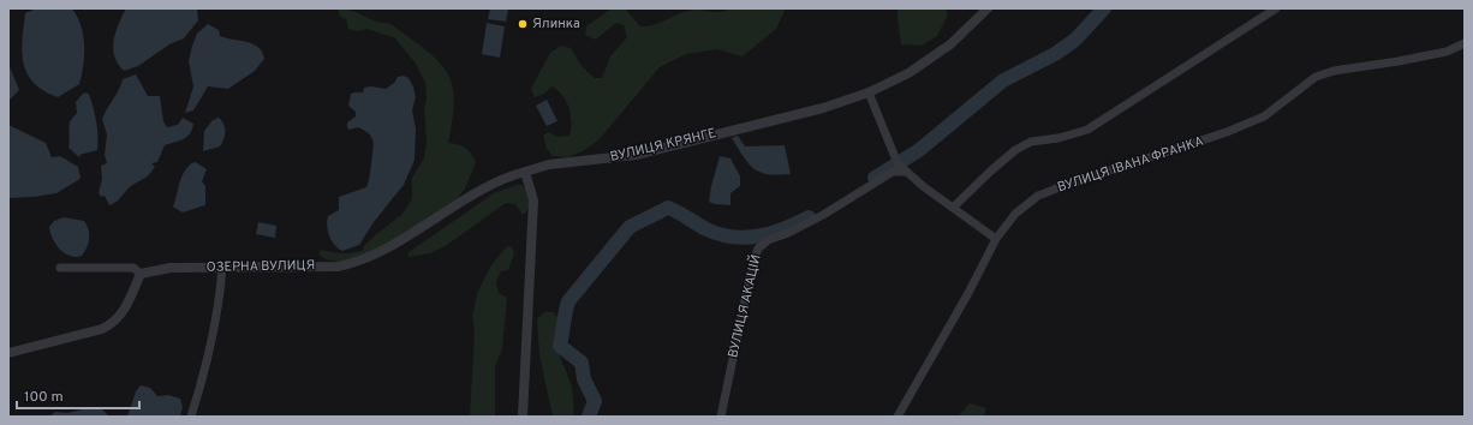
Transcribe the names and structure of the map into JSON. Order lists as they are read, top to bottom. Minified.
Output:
{"streets":{"street":["ВУЛИЦЯ КРЯНГЕ","ВУЛИЦЯ ІВАНА ФРАНКА","ОЗЕРНА ВУЛИЦЯ","ВУЛИЦЯ АКАЦІЙ"]},"crossings":[["ВУЛИЦЯ КРЯНГЕ","ОЗЕРНА ВУЛИЦЯ"]],"places":["Ялинка"],"scale_bar":"100 m"}
